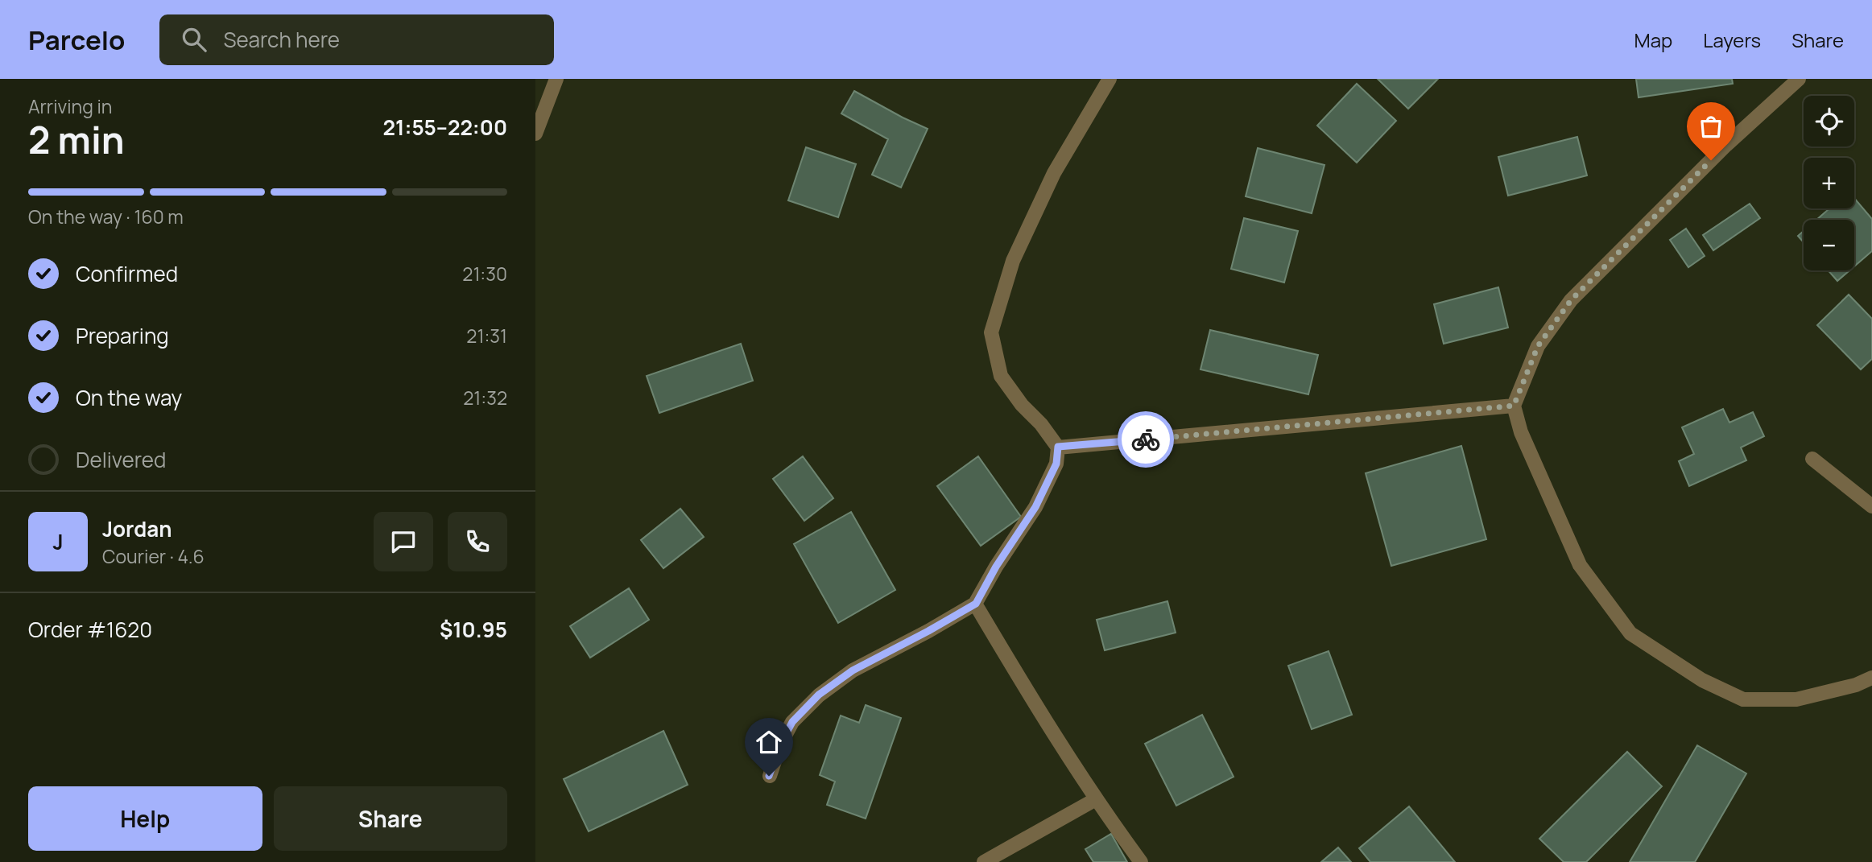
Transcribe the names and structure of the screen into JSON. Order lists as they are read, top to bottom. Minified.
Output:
{"page":{"header":"Parcelo","search":"Search here","nav":["Map","Layers","Share"],"heading":["2 min","Arriving in","21:55–22:00"],"panel":["Jordan","Courier · 4.6","Order #1620","$10.95"],"map_buttons":["+","−"],"bar":"On the way · 160 m","list":[["Confirmed","21:30"],["Preparing","21:31"],["On the way","21:32"],"Delivered"],"round":"J","buttons":["Help","Share"]}}
